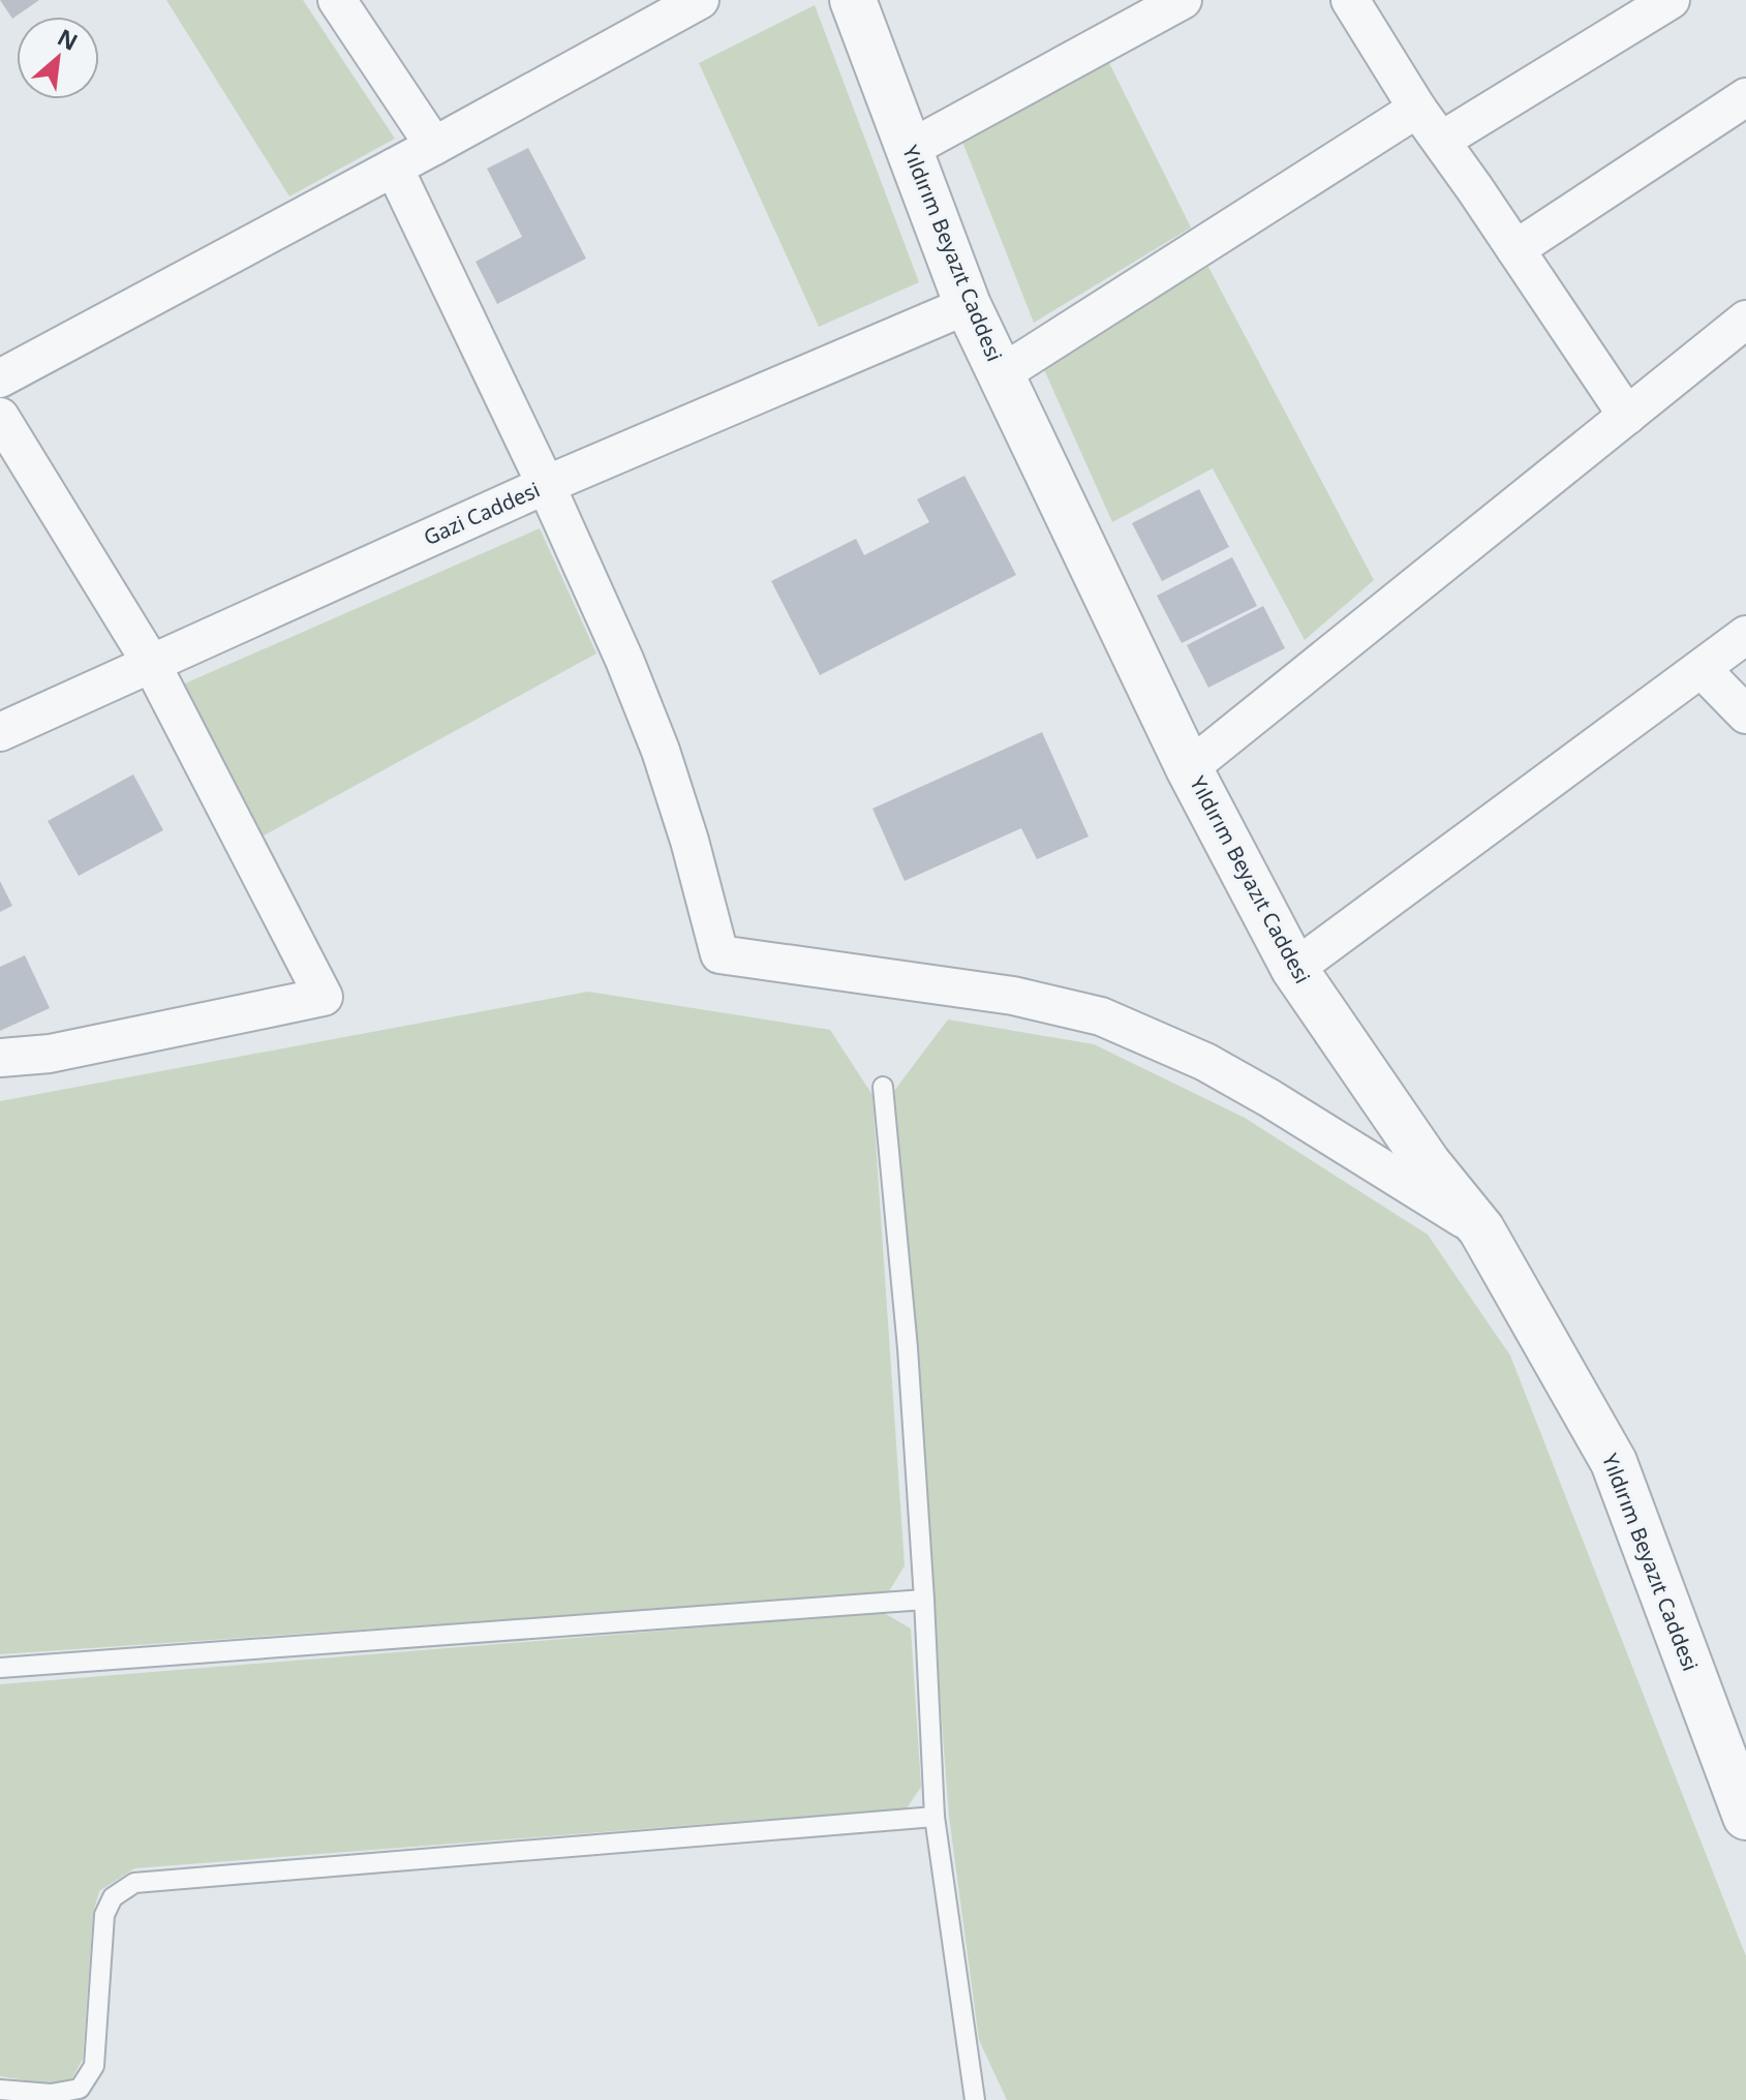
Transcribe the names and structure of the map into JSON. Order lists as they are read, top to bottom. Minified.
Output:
{"streets":{"street":["Yıldırım Beyazıt Caddesi","Gazi Caddesi"]},"crossings":[["Yıldırım Beyazıt Caddesi","Gazi Caddesi"]],"north":"top right"}
